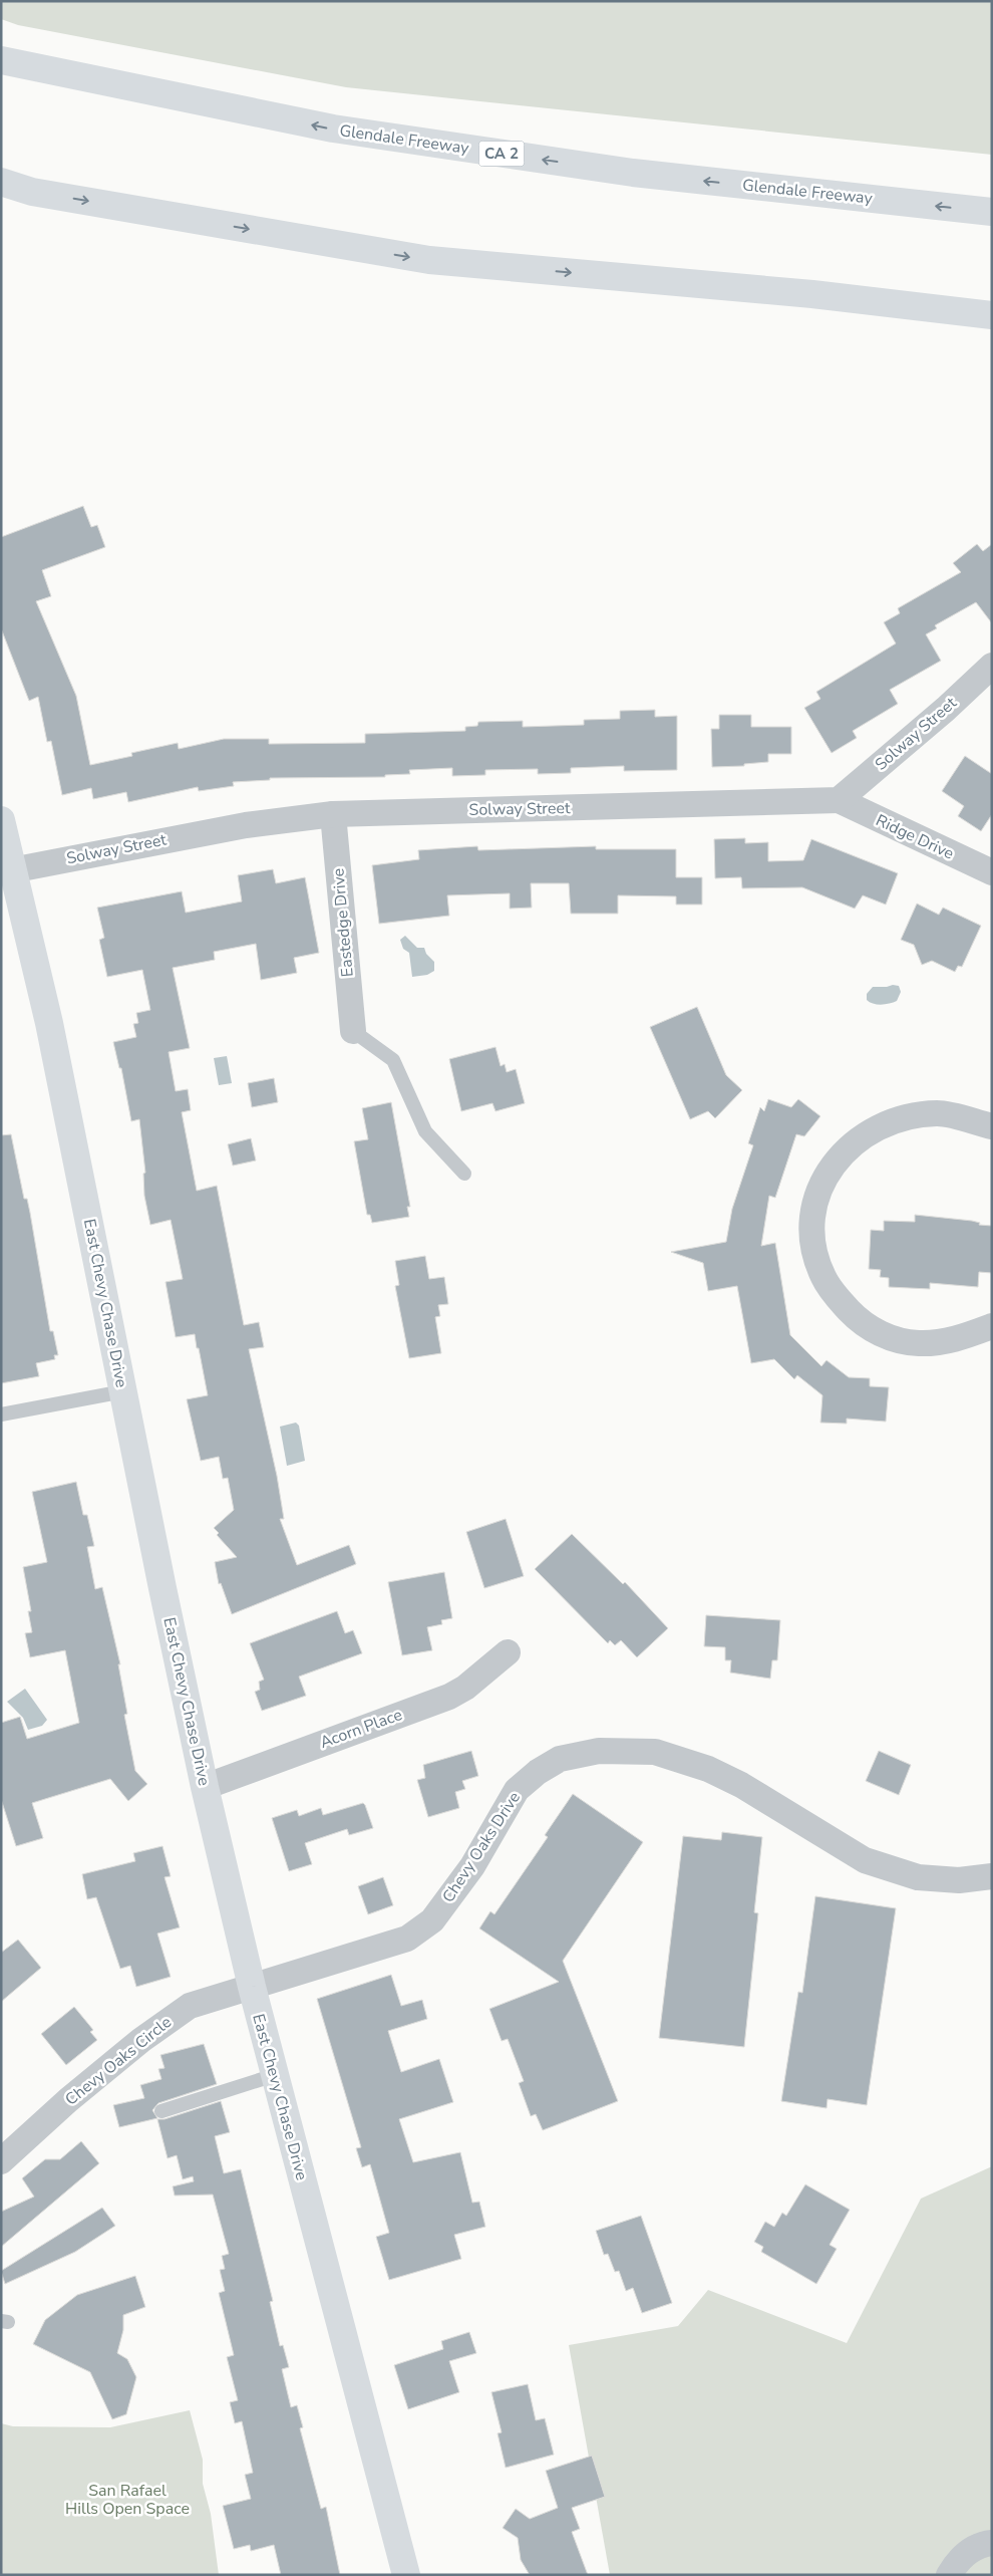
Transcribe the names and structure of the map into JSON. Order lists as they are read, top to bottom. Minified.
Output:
{"streets":{"main road":["Glendale Freeway","CA 2","East Chevy Chase Drive"],"street":["Solway Street","Ridge Drive","Eastedge Drive","Acorn Place","Chevy Oaks Drive","Chevy Oaks Circle"]},"crossings":[["Solway Street","Ridge Drive"],["Solway Street","Eastedge Drive"],["Solway Street","East Chevy Chase Drive"],["East Chevy Chase Drive","Acorn Place"],["East Chevy Chase Drive","Chevy Oaks Drive"],["East Chevy Chase Drive","Chevy Oaks Circle"],["Chevy Oaks Drive","Chevy Oaks Circle"]],"parks":["San Rafael Hills Open Space"]}
